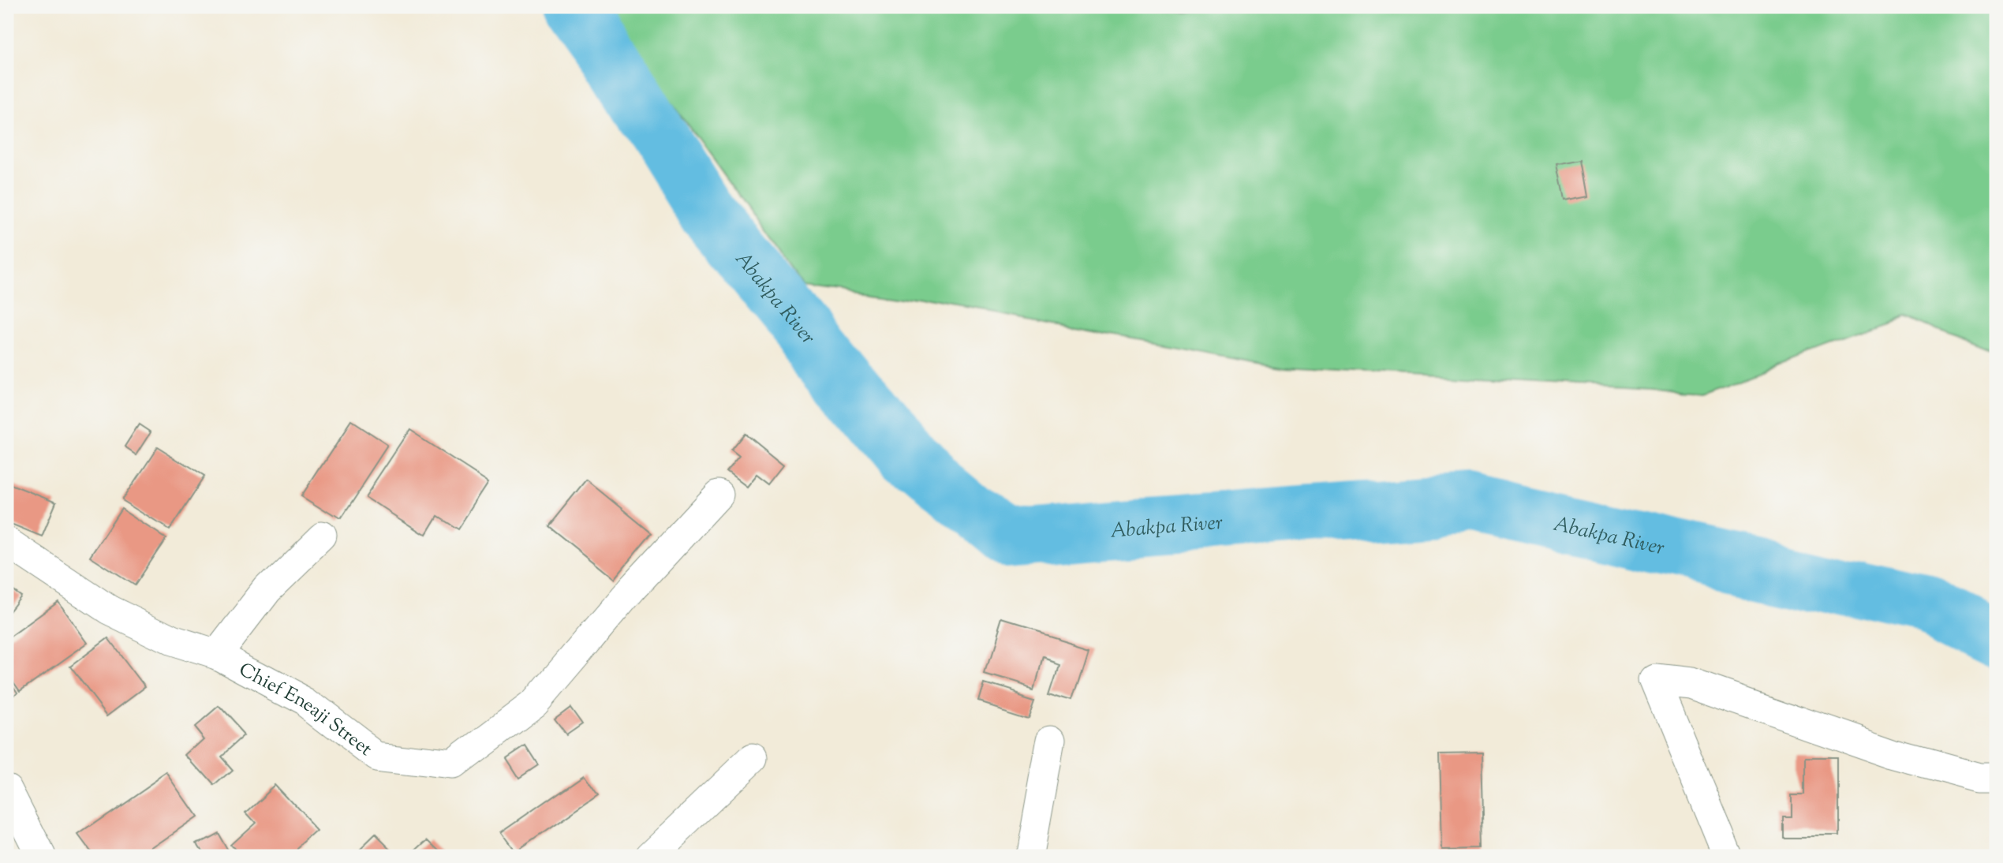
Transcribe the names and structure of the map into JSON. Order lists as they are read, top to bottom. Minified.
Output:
{"streets":{"street":["Chief Eneaji Street"]},"water":["Abakpa River"]}
